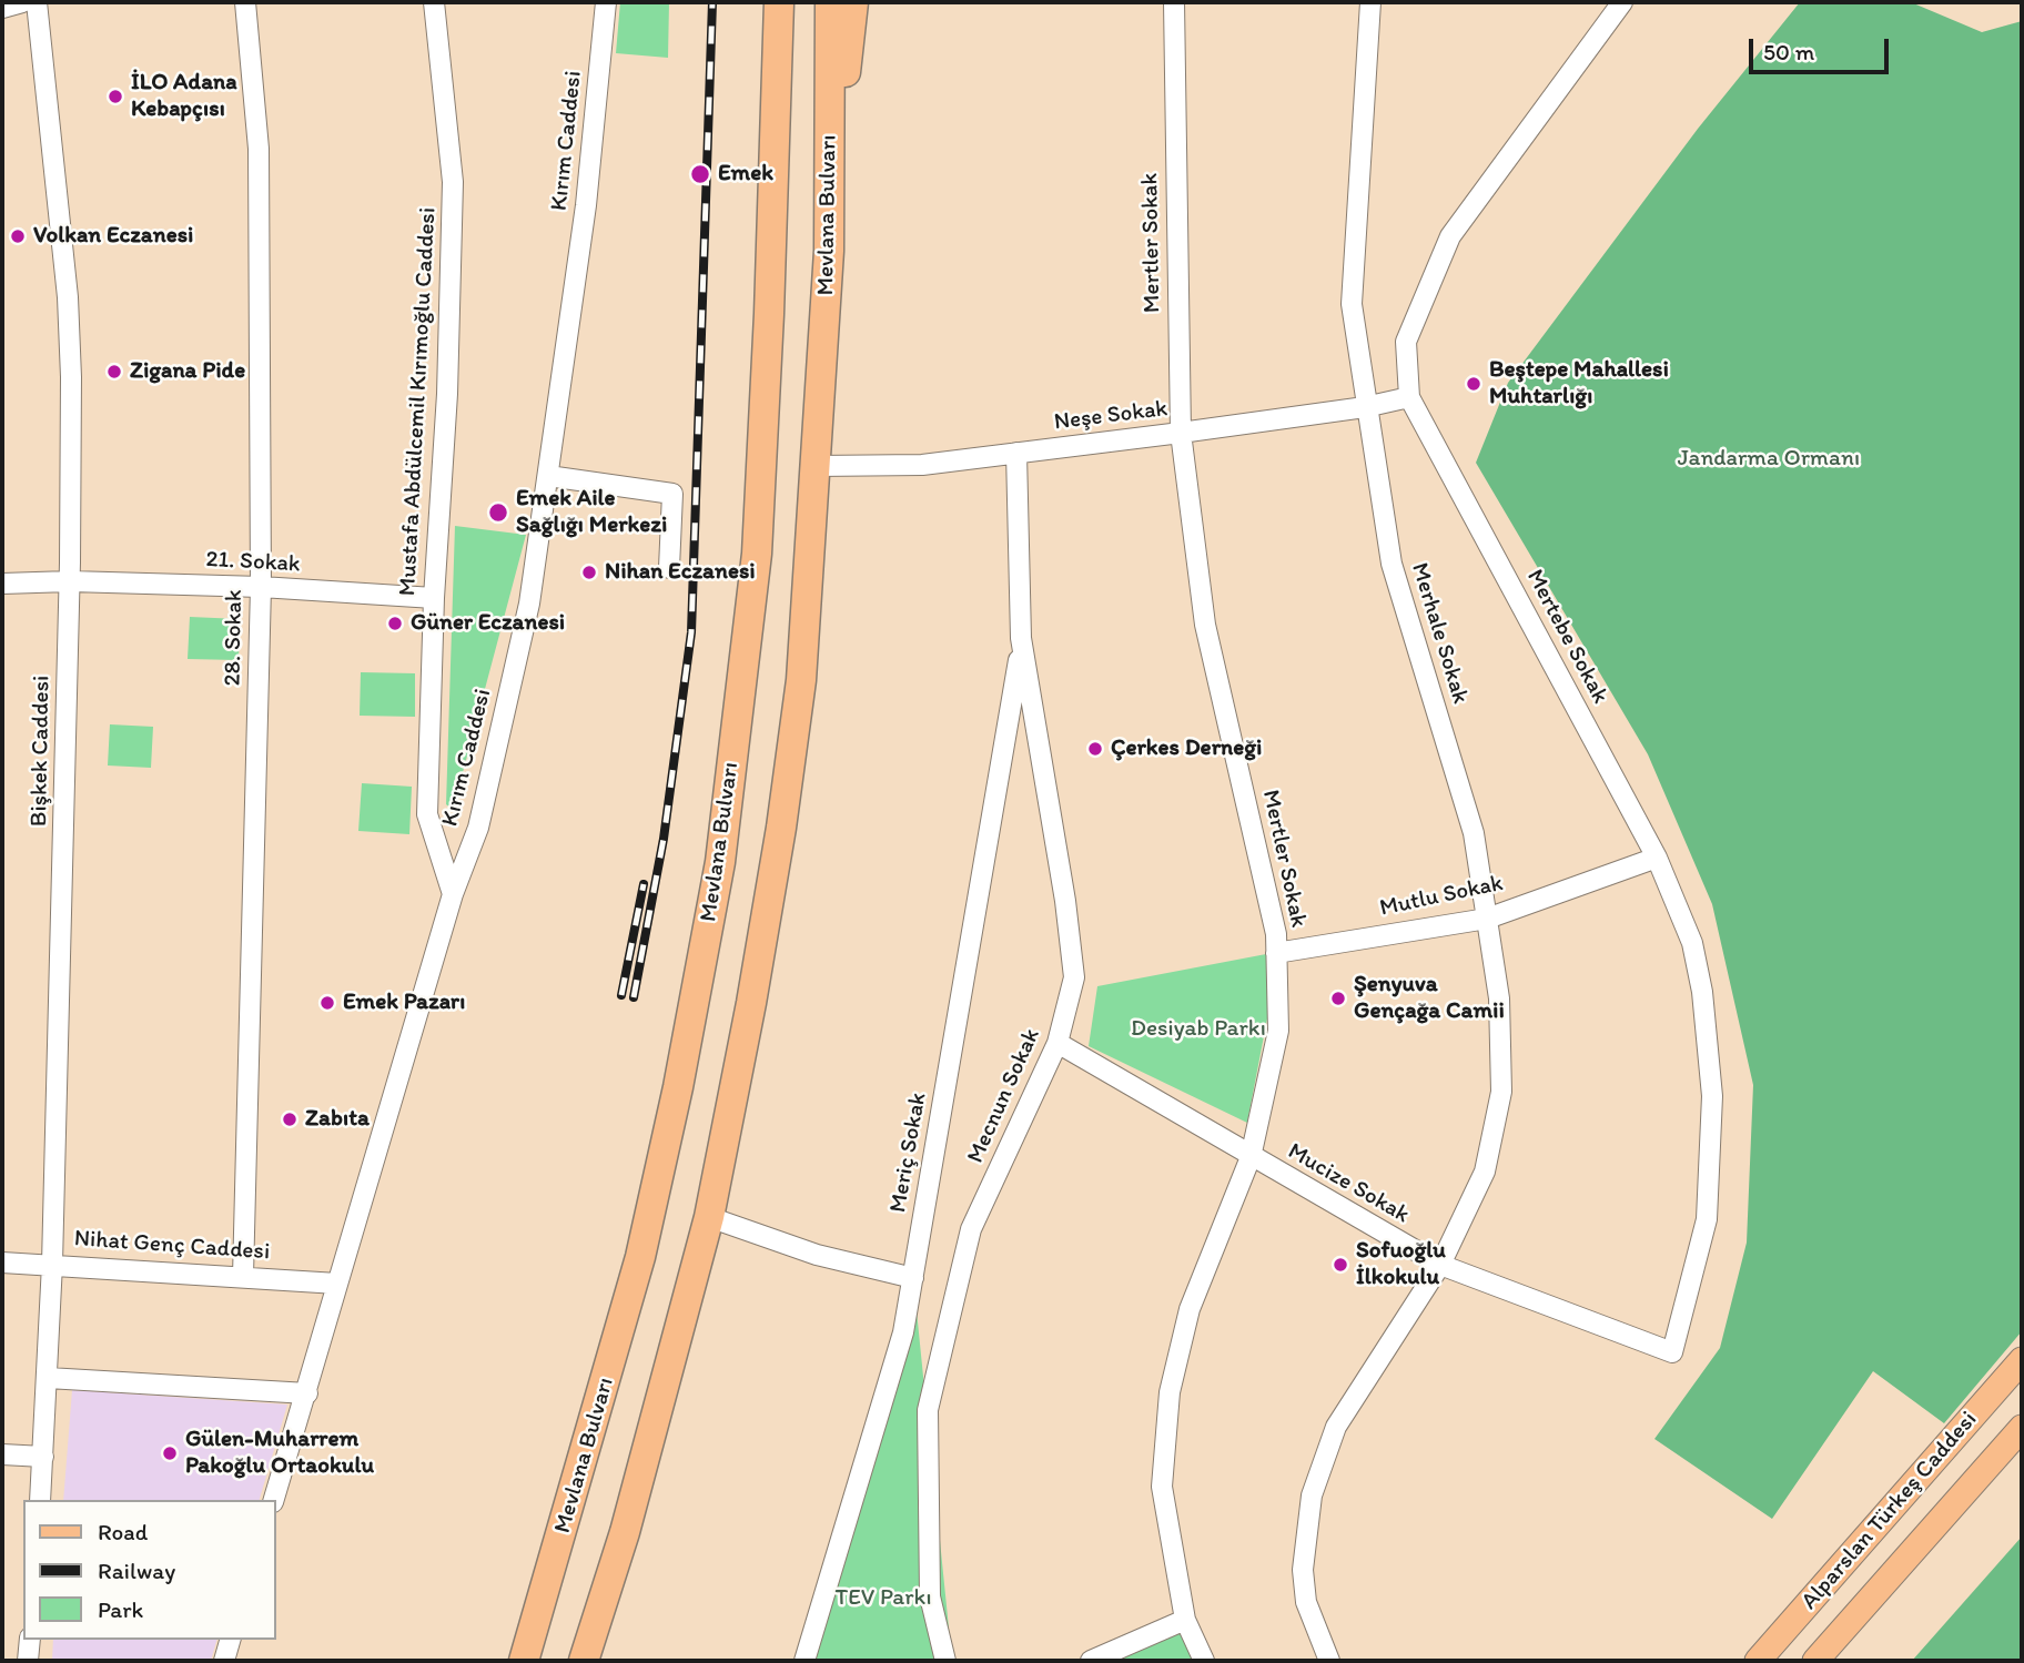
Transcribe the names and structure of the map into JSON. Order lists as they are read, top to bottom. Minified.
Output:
{"streets":{"highway":["Mevlana Bulvarı"],"main road":["Alparslan Türkeş Caddesi"],"street":["Kırım Caddesi","Mertler Sokak","Mustafa Abdülcemil Kırımoğlu Caddesi","Neşe Sokak","21. Sokak","Merhale Sokak","Mertebe Sokak","28. Sokak","Bişkek Caddesi","Mutlu Sokak","Mecnun Sokak","Meriç Sokak","Mucize Sokak","Nihat Genç Caddesi"]},"crossings":[["Kırım Caddesi","Mustafa Abdülcemil Kırımoğlu Caddesi"],["Kırım Caddesi","Nihat Genç Caddesi"],["Mevlana Bulvarı","Neşe Sokak"],["Mertler Sokak","Neşe Sokak"],["Mertler Sokak","Mutlu Sokak"],["Mertler Sokak","Mucize Sokak"],["Mustafa Abdülcemil Kırımoğlu Caddesi","21. Sokak"],["Neşe Sokak","Merhale Sokak"],["Neşe Sokak","Mertebe Sokak"],["Neşe Sokak","Mecnun Sokak"],["21. Sokak","28. Sokak"],["21. Sokak","Bişkek Caddesi"],["Merhale Sokak","Mutlu Sokak"],["Merhale Sokak","Mucize Sokak"],["Mertebe Sokak","Mutlu Sokak"],["Mertebe Sokak","Mucize Sokak"],["28. Sokak","Nihat Genç Caddesi"],["Bişkek Caddesi","Nihat Genç Caddesi"],["Mecnun Sokak","Meriç Sokak"],["Mecnun Sokak","Mucize Sokak"]],"parks":["Jandarma Ormanı","Desiyab Parkı","TEV Parkı"],"places":["İLO Adana Kebapçısı","Emek","Volkan Eczanesi","Zigana Pide","Beştepe Mahallesi Muhtarlığı","Emek Aile Sağlığı Merkezi","Nihan Eczanesi","Güner Eczanesi","Çerkes Derneği","Şenyuva Gençağa Camii","Emek Pazarı","Zabıta","Sofuoğlu İlkokulu","Gülen-Muharrem Pakoğlu Ortaokulu"],"legend":["Road","Railway","Park"],"scale_bar":"50 m"}
